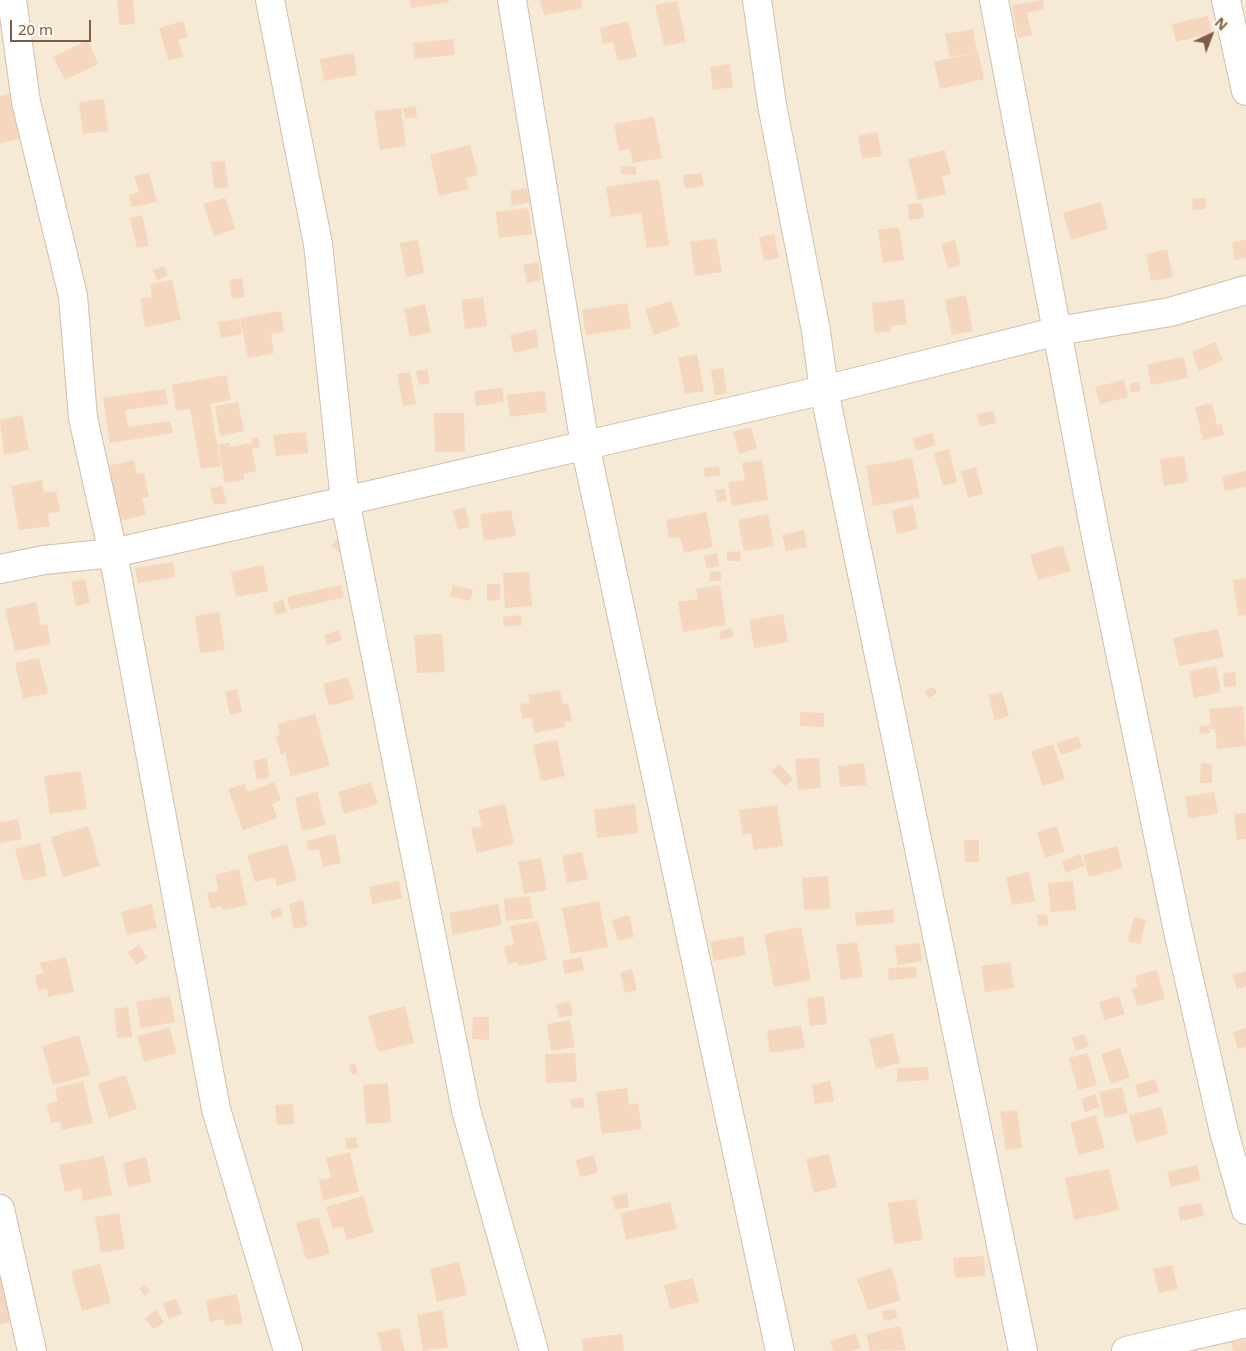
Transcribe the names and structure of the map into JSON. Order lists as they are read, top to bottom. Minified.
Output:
{"scale_bar":"20 m","north":"top right"}
